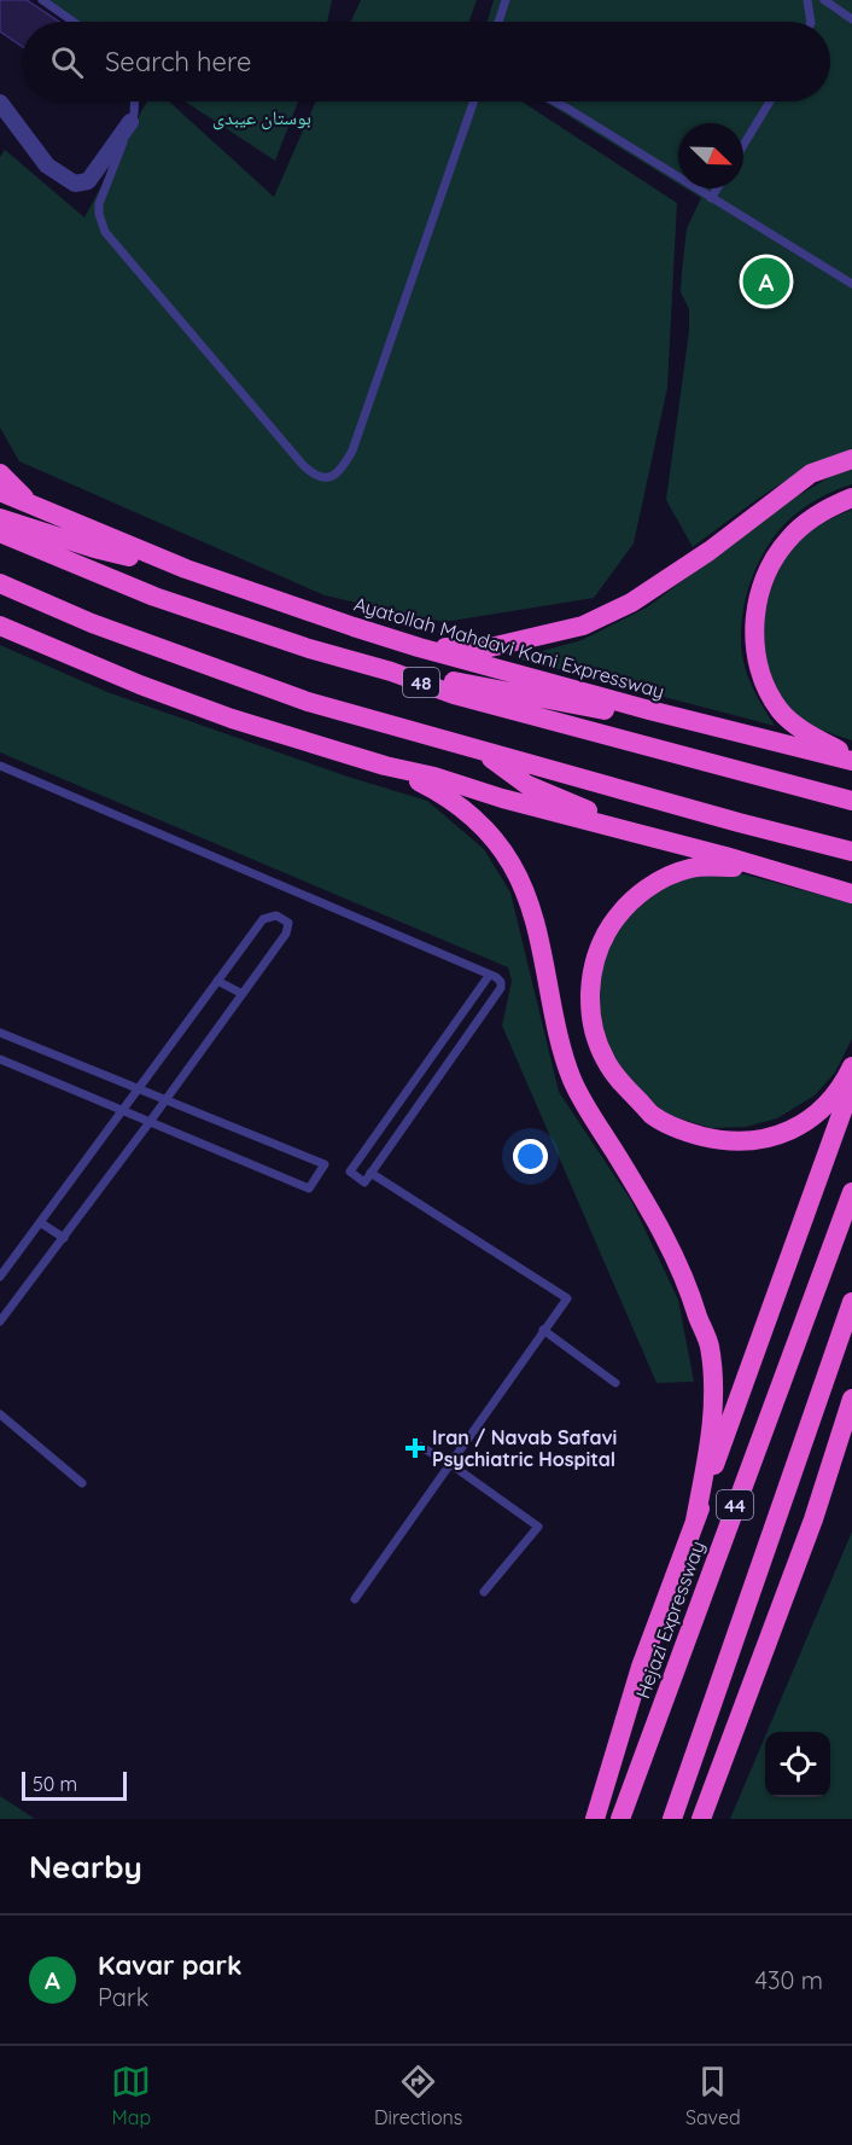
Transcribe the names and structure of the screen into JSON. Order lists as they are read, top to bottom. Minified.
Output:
{"streets":{"highway":["Ayatollah Mahdavi Kani Expressway","48","44","Hejazi Expressway"]},"parks":["بوستان عیبدی"],"places":{"health":["Iran / Navab Safavi Psychiatric Hospital"]},"scale_bar":"50 m","north":"bottom right","page":{"search":"Search here","pins":"A","scale":"50 m","heading":"Nearby","list":[{"mark":"A","name":"Kavar park","note":"Park","value":"430 m"}],"nav":["Map","Directions","Saved"]}}
